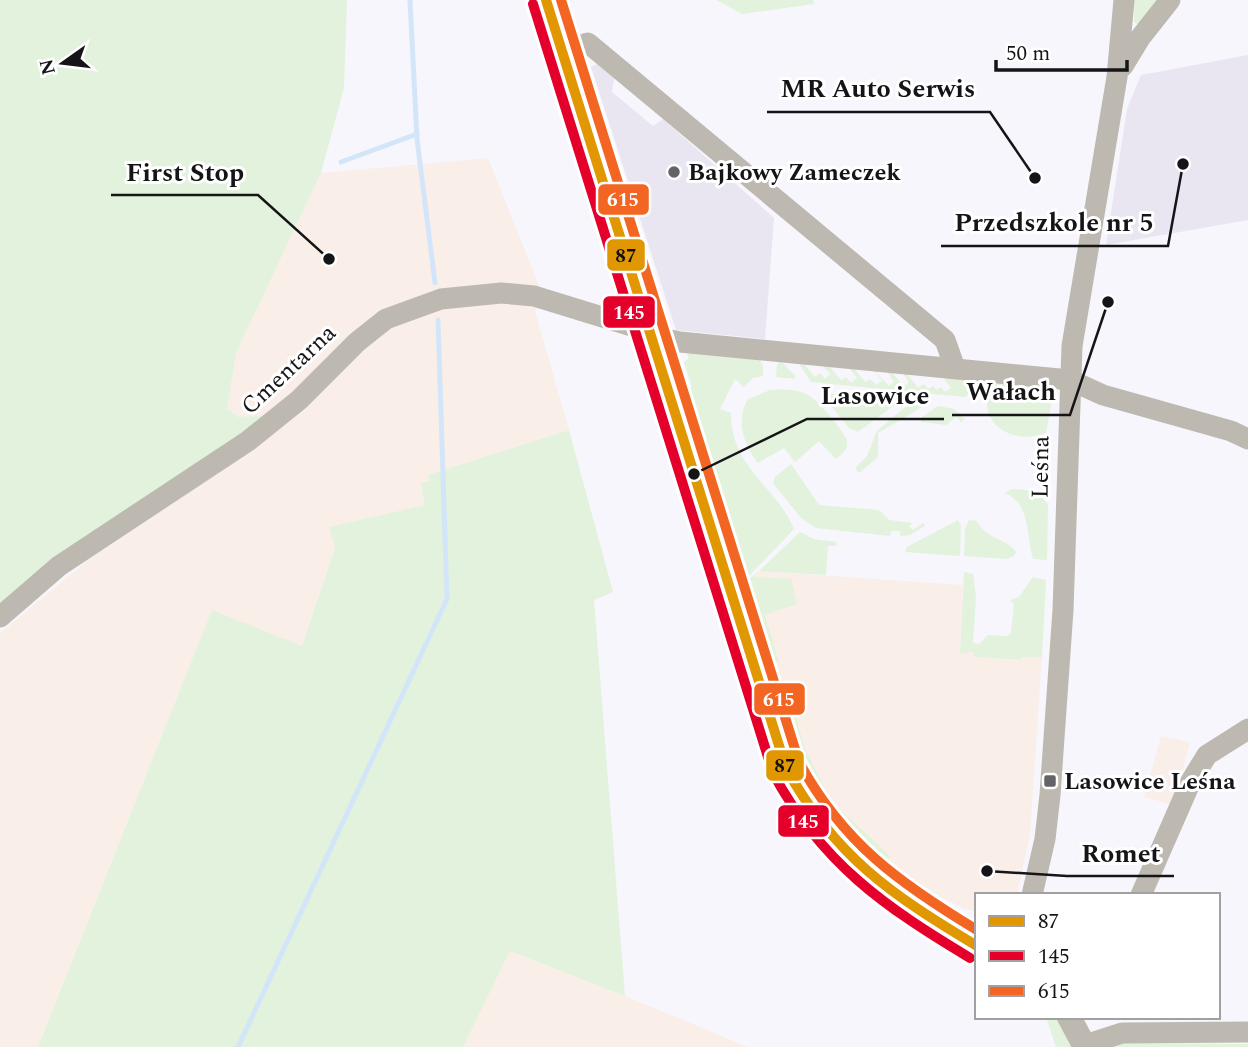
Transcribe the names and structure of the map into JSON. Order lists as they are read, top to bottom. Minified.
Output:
{"streets":{"street":["Cmentarna","Leśna"]},"crossings":[["Cmentarna","Leśna"]],"places":{"other":["Przedszkole nr 5","Bajkowy Zameczek","MR Auto Serwis","First Stop","Wałach","Lasowice","Romet"],"transit":["Lasowice Leśna"]},"lines":["transit line 87","transit line 615","transit line 145"],"legend":["87","145","615"],"scale_bar":"50 m","north":"left"}
